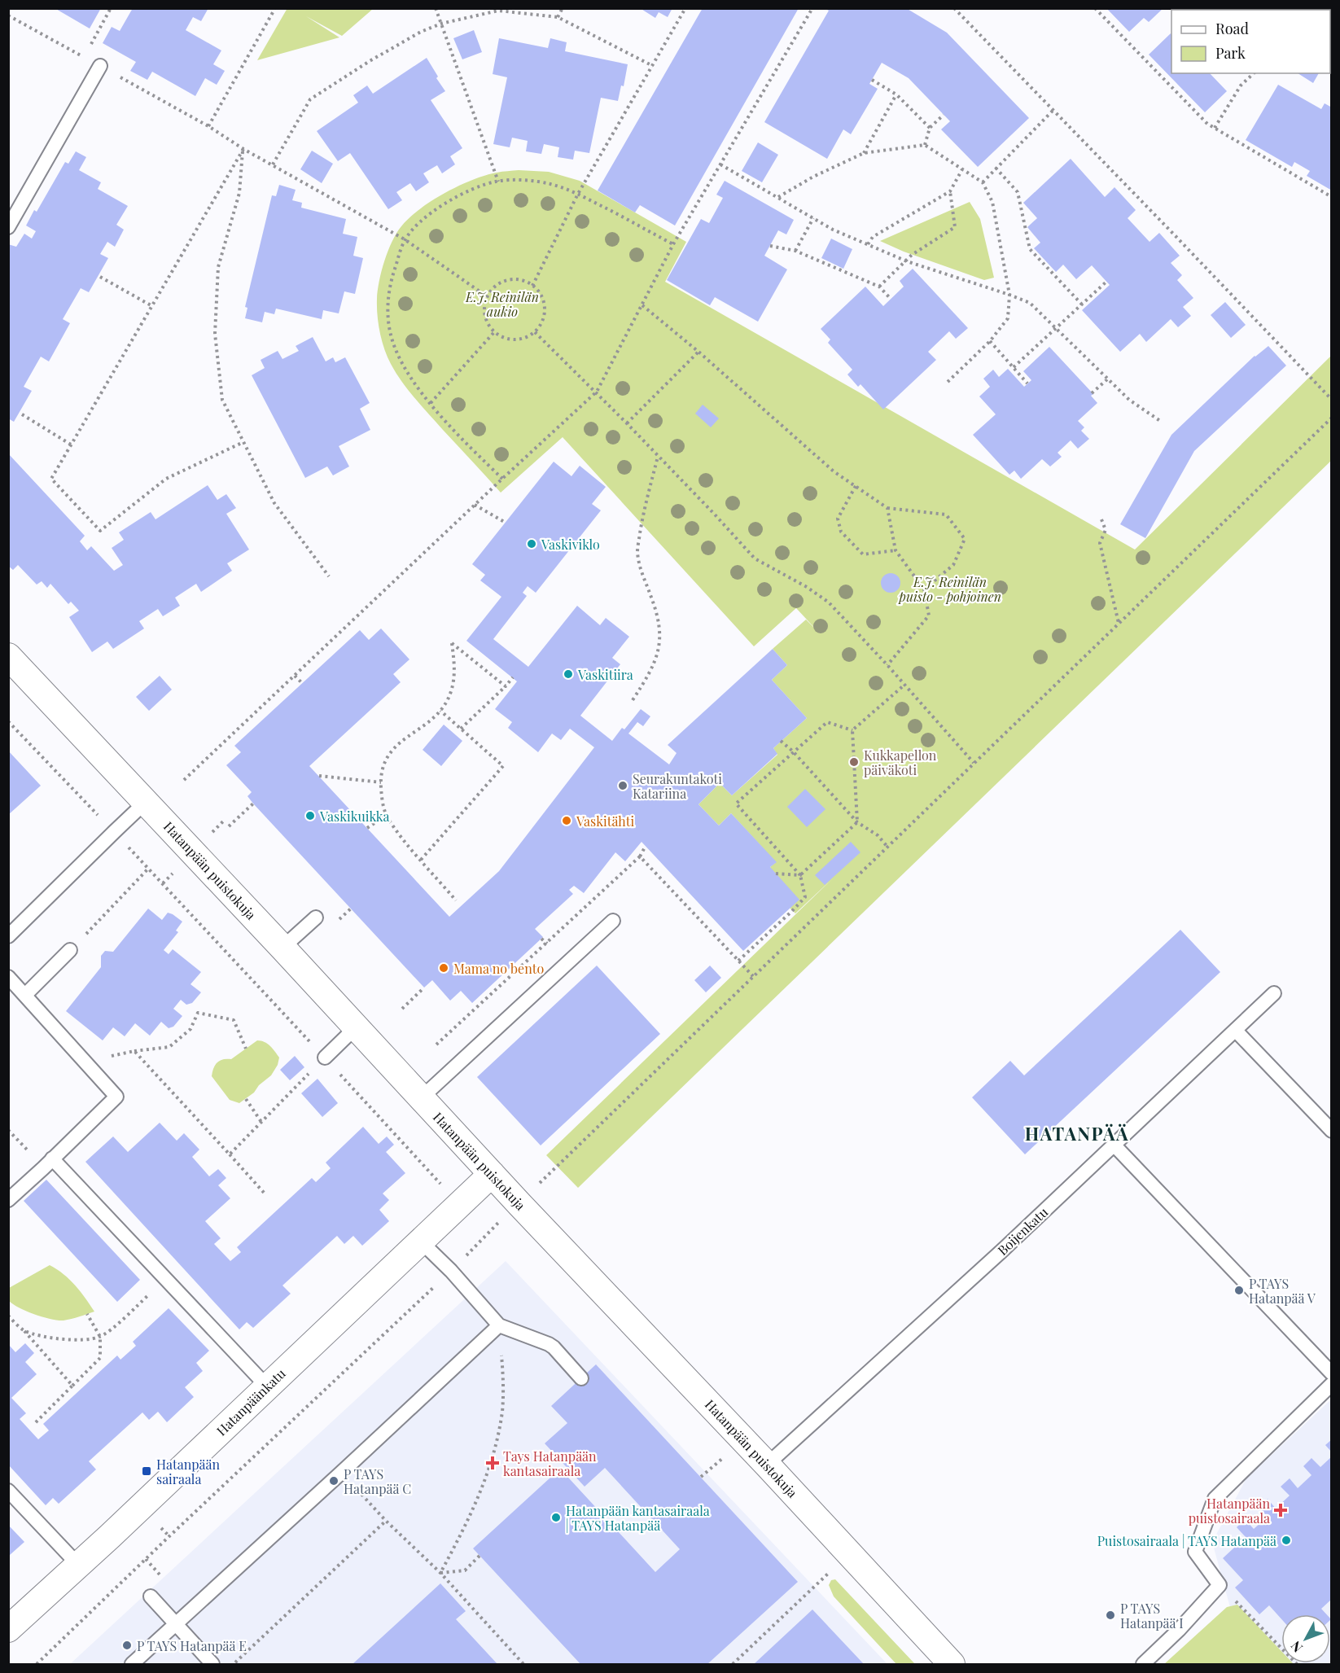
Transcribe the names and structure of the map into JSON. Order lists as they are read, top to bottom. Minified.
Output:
{"streets":{"street":["Hatanpään puistokuja","Hatanpäänkatu"],"lane":["Boijenkatu"]},"crossings":[["Hatanpään puistokuja","Boijenkatu"],["Hatanpään puistokuja","Hatanpäänkatu"]],"districts":["HATANPÄÄ"],"parks":["E.J. Reinilän aukio","E.J. Reinilän puisto - pohjoinen"],"places":{"other":["Vaskiviklo","Vaskitiira","Kukkapellon päiväkoti","Seurakuntakoti Katariina","Vaskikuikka","Vaskitähti","Mama no bento","P TAYS Hatanpää V","P TAYS Hatanpää C","Hatanpään kantasairaala | TAYS Hatanpää","Puistosairaala | TAYS Hatanpää","P TAYS Hatanpää I","P TAYS Hatanpää E"],"health":["Tays Hatanpään kantasairaala","Hatanpään puistosairaala"],"transit":["Hatanpään sairaala"]},"legend":["Road","Park"],"north":"bottom left"}
